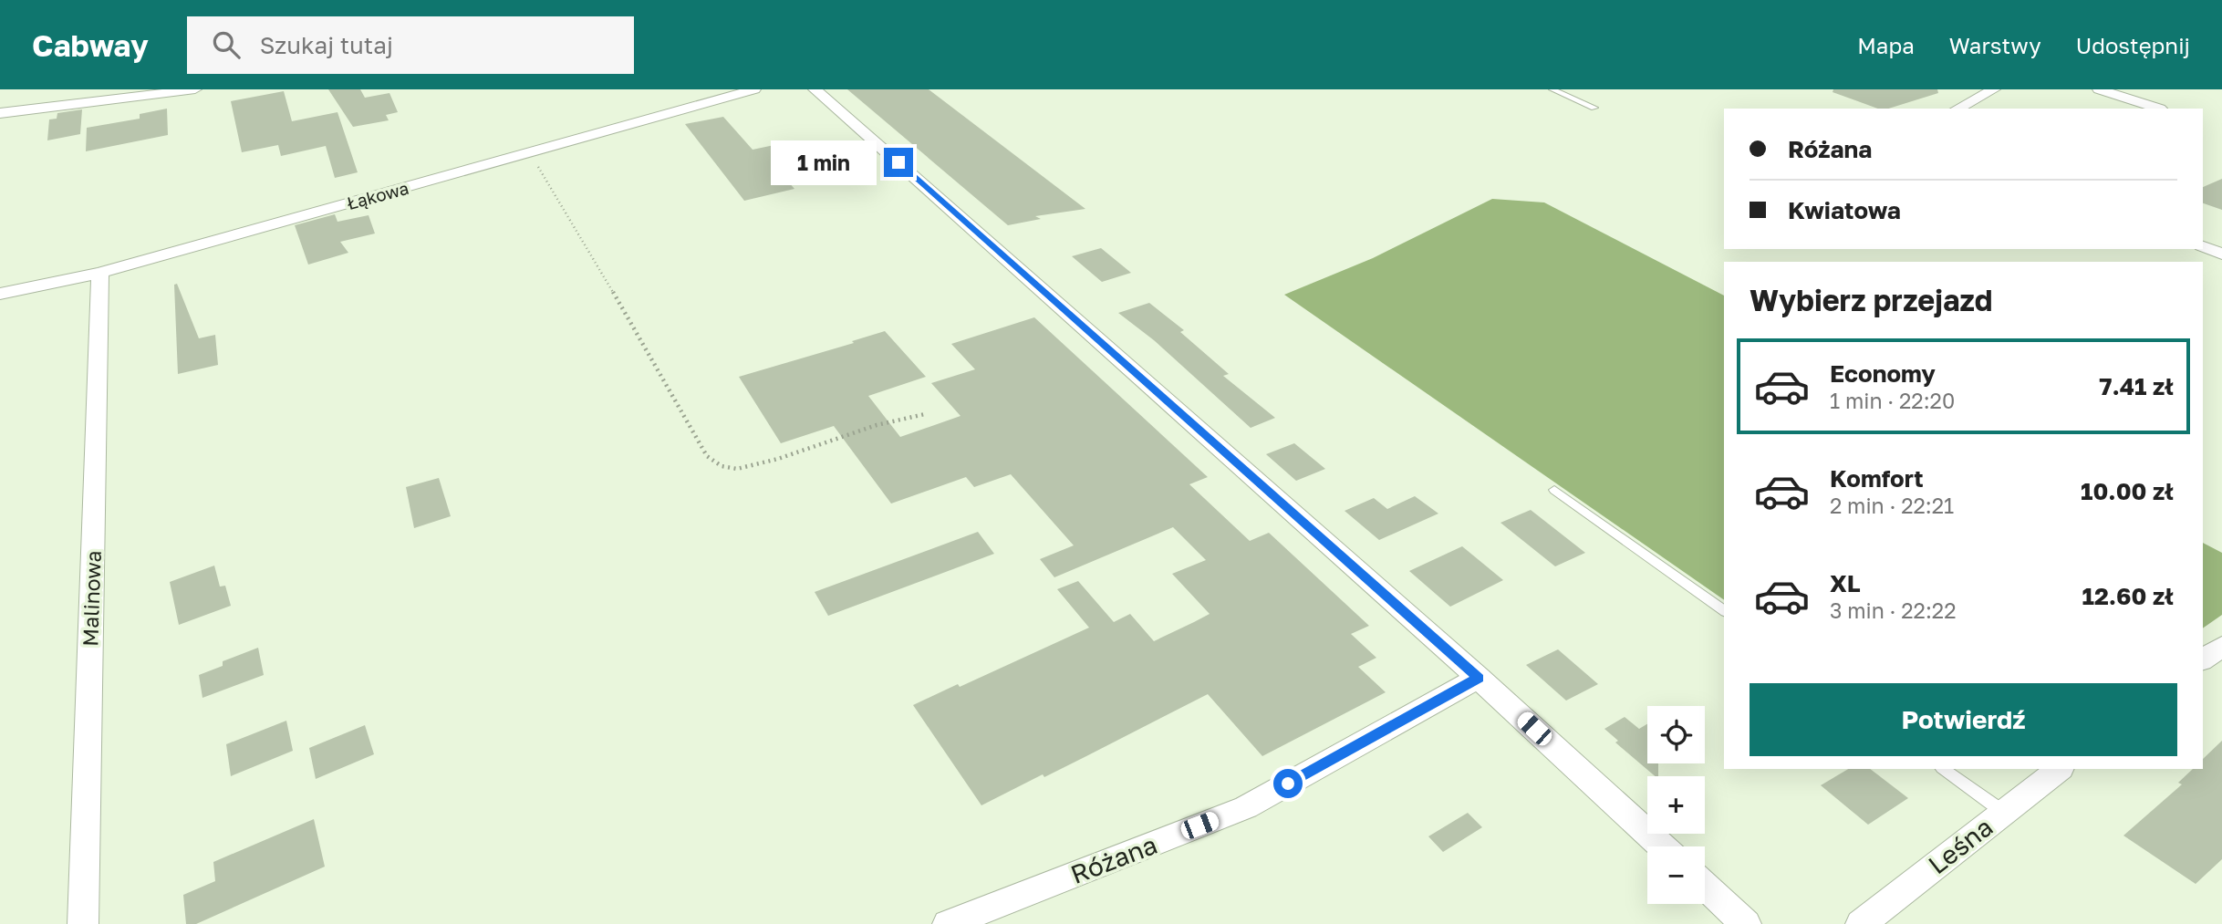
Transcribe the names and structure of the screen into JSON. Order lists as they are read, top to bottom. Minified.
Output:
{"streets":{"street":["Łąkowa","Malinowa","Leśna","Różana"]},"crossings":[["Łąkowa","Malinowa"]],"page":{"header":"Cabway","search":"Szukaj tutaj","nav":["Mapa","Warstwy","Udostępnij"],"banner":["Różana","Kwiatowa"],"bubble":"1 min","heading":"Wybierz przejazd","list":[{"name":"Economy","note":"1 min · 22:20","value":"7.41 zł"},{"name":"Komfort","note":"2 min · 22:21","value":"10.00 zł"},{"name":"XL","note":"3 min · 22:22","value":"12.60 zł"}],"buttons":"Potwierdź","map_buttons":["+","−"]}}
